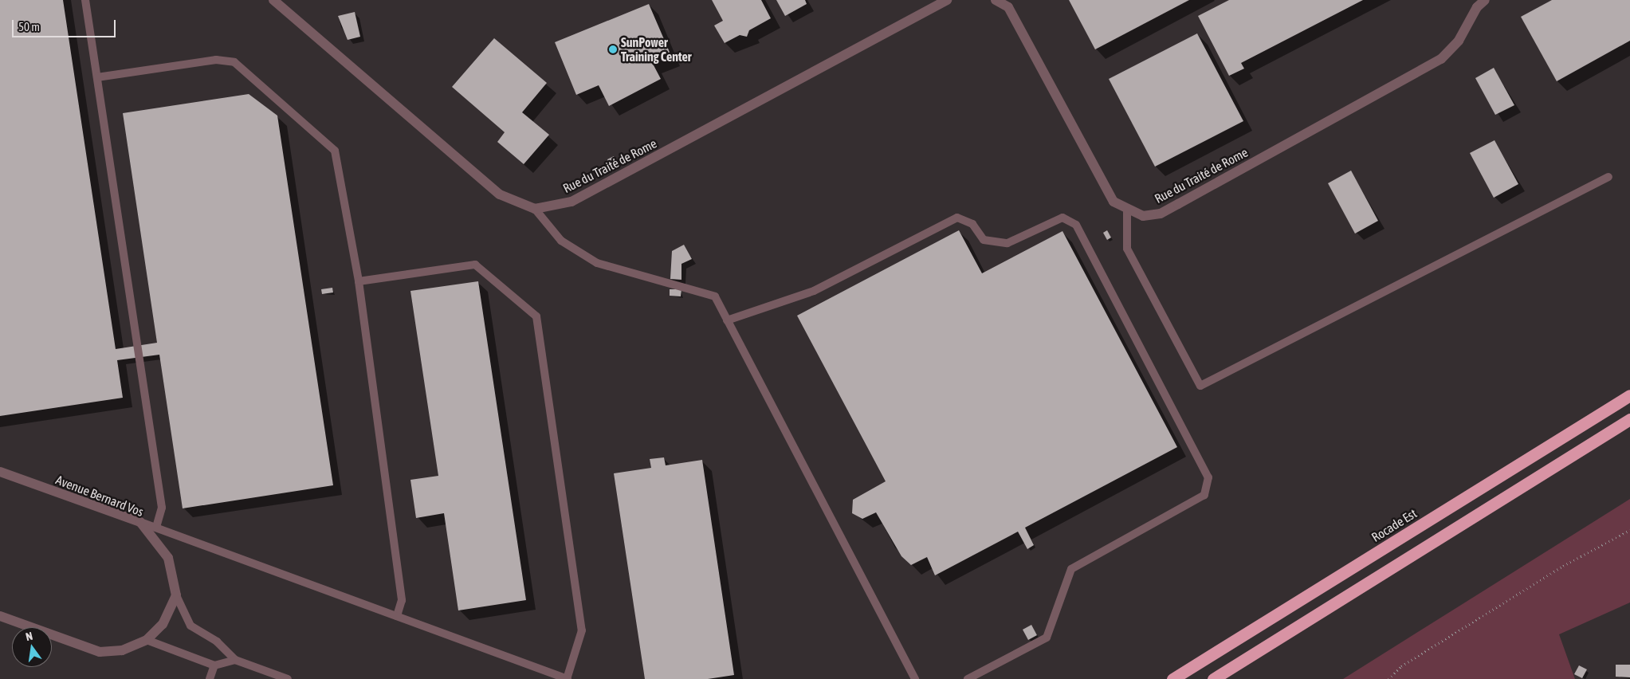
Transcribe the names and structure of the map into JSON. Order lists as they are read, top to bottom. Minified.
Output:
{"streets":{"highway":["Rocade Est"],"street":["Rue du Traité de Rome","Avenue Bernard Vos"]},"places":["SunPower Training Center"],"scale_bar":"50 m","north":"top"}
